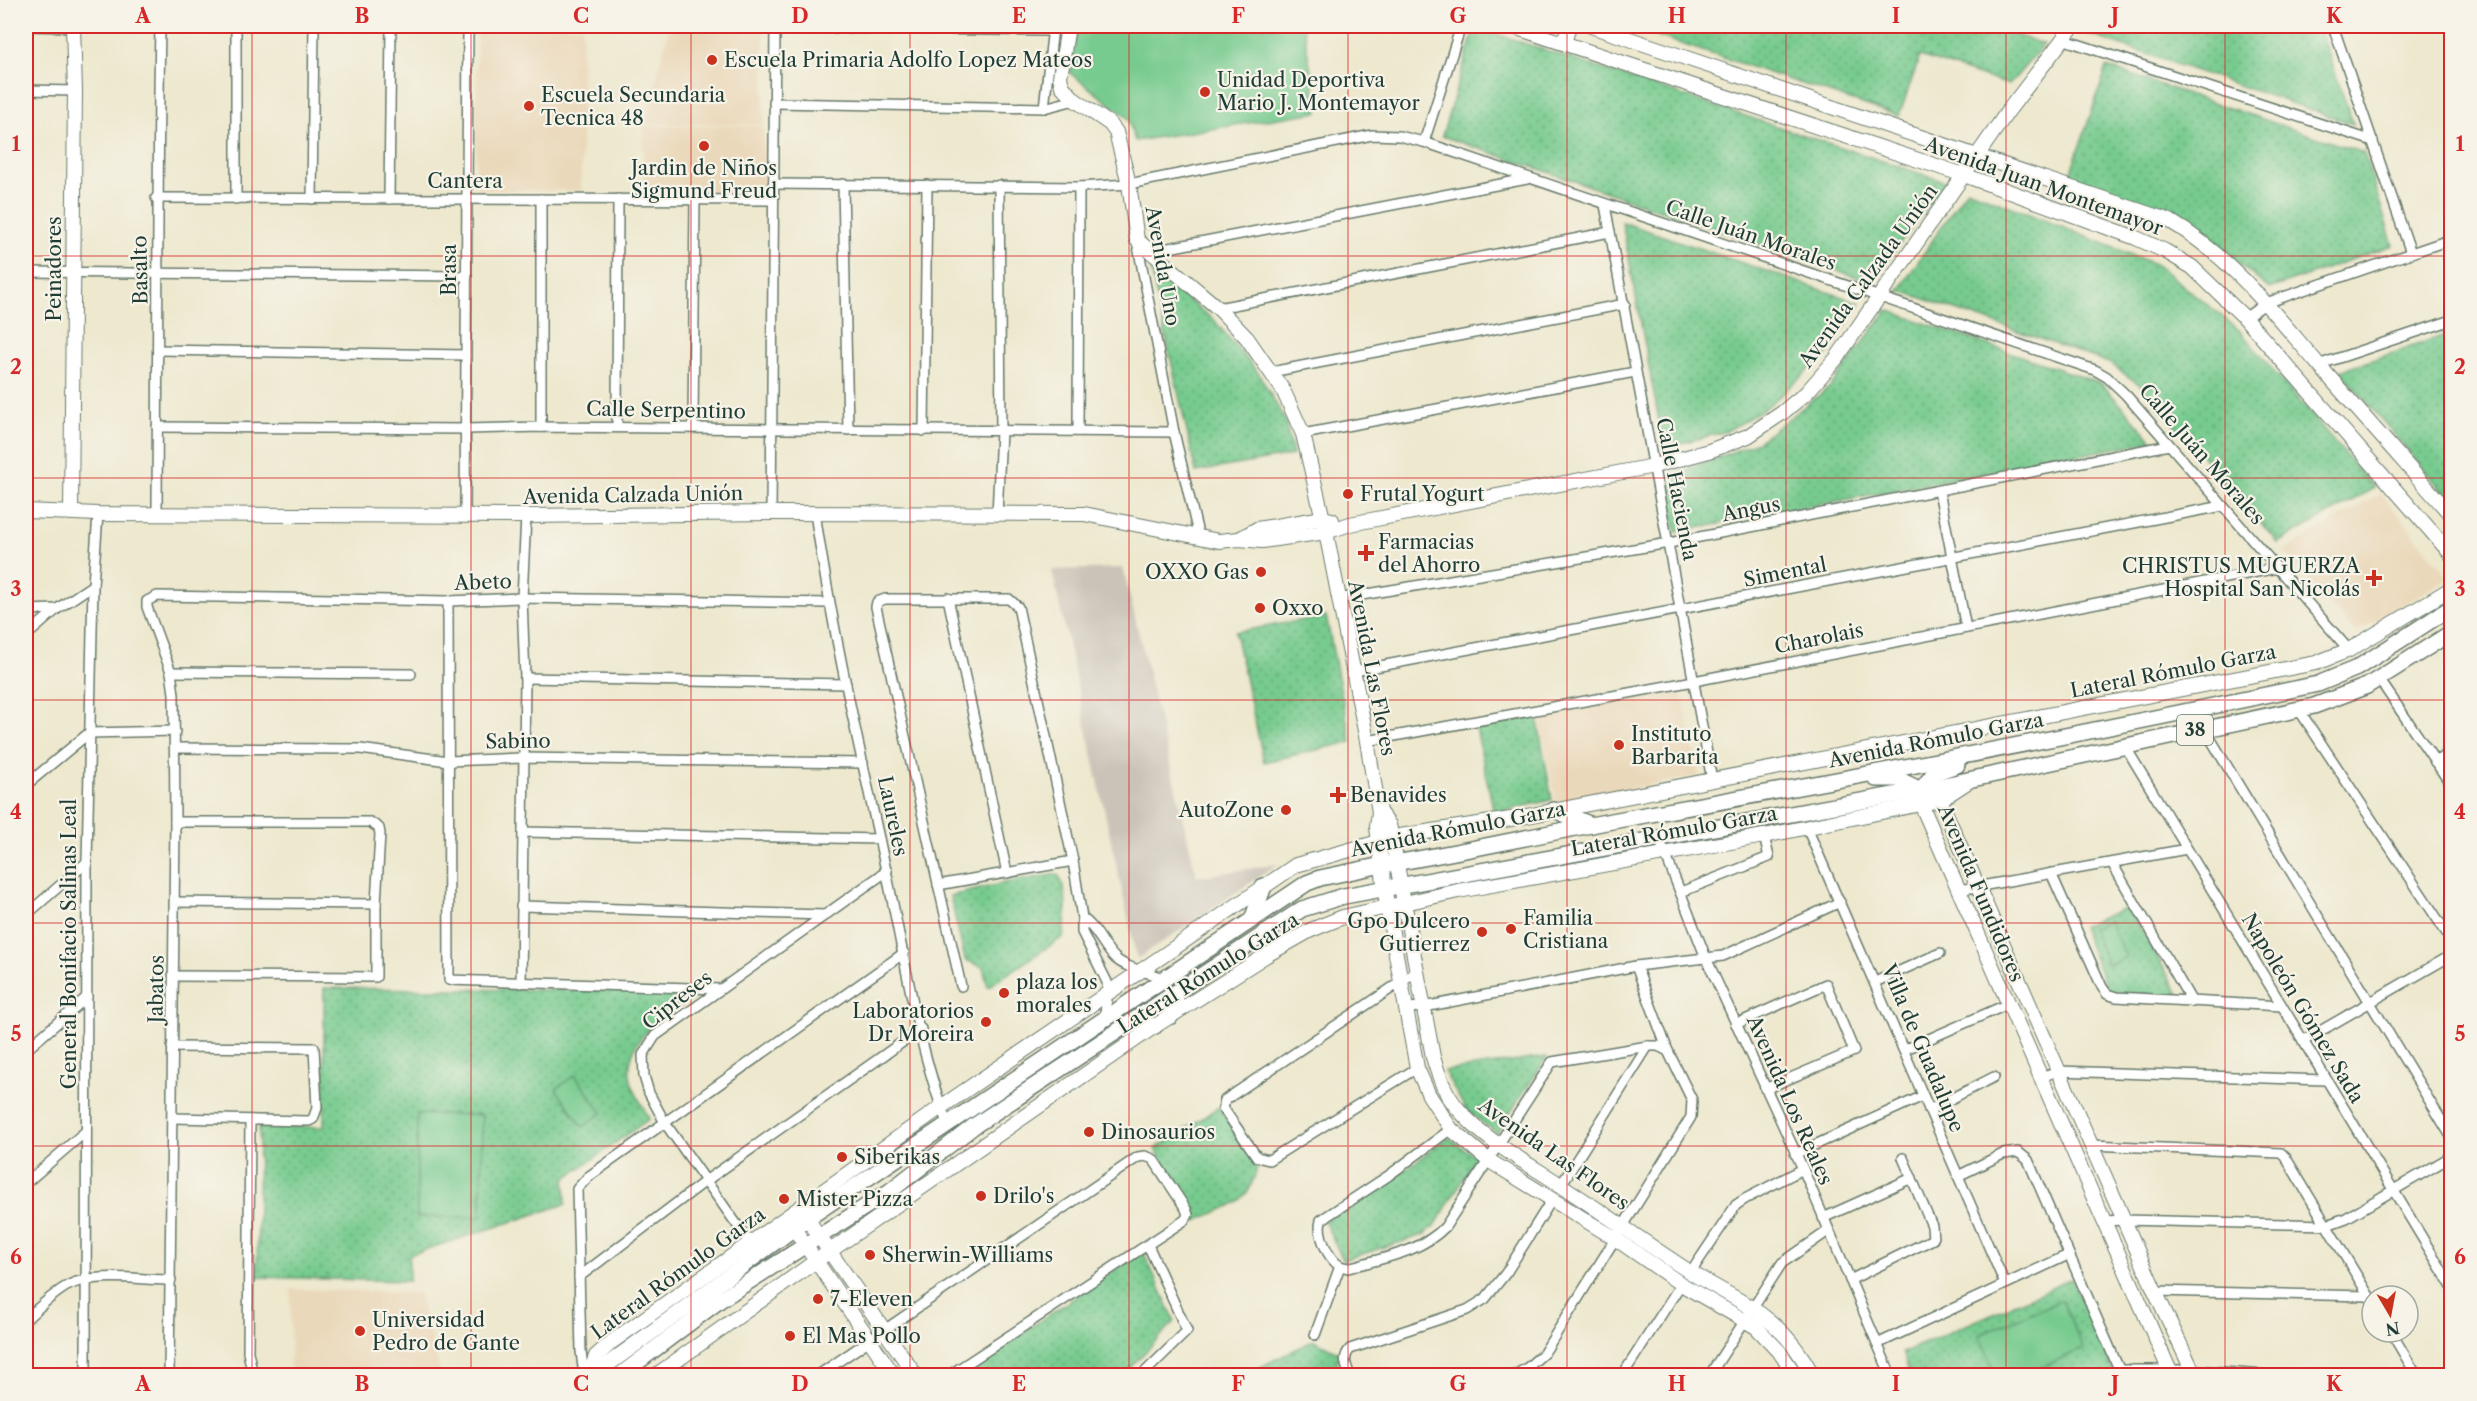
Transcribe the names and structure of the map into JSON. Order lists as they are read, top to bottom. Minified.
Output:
{"streets":{"main road":["38","Avenida Rómulo Garza"],"street":["Cantera","Avenida Juan Montemayor","Calle Juán Morales","Avenida Uno","Peinadores","Basalto","Brasa","Avenida Calzada Unión","Calle Serpentino","Calle Hacienda","Angus","Simental","Abeto","Charolais","Avenida Las Flores","Lateral Rómulo Garza","Sabino","Laureles","Avenida Fundidores","General Bonifacio Salinas Leal","Jabatos","Cipreses","Napoleón Gómez Sada","Villa de Guadalupe","Avenida Los Reales"]},"crossings":[["Cantera","Basalto"],["Cantera","Brasa"],["Avenida Juan Montemayor","Avenida Calzada Unión"],["Calle Juán Morales","Avenida Uno"],["Calle Juán Morales","Avenida Calzada Unión"],["Calle Juán Morales","Calle Hacienda"],["Calle Juán Morales","Angus"],["Calle Juán Morales","Simental"],["Calle Juán Morales","Charolais"],["Calle Juán Morales","Lateral Rómulo Garza"],["Avenida Uno","Avenida Calzada Unión"],["Avenida Uno","Calle Serpentino"],["Avenida Uno","Avenida Las Flores"],["Peinadores","Avenida Calzada Unión"],["Basalto","Avenida Calzada Unión"],["Basalto","Calle Serpentino"],["Brasa","Avenida Calzada Unión"],["Brasa","Calle Serpentino"],["Avenida Calzada Unión","Calle Hacienda"],["Avenida Calzada Unión","Avenida Las Flores"],["Avenida Calzada Unión","Laureles"],["Avenida Calzada Unión","General Bonifacio Salinas Leal"],["Calle Hacienda","Angus"],["Calle Hacienda","Simental"],["Calle Hacienda","Charolais"],["Calle Hacienda","Lateral Rómulo Garza"],["Angus","Avenida Las Flores"],["Simental","Avenida Las Flores"],["Abeto","Laureles"],["Abeto","Jabatos"],["Charolais","Avenida Las Flores"],["Avenida Las Flores","Lateral Rómulo Garza"],["Avenida Las Flores","Avenida Rómulo Garza"],["Lateral Rómulo Garza","Avenida Rómulo Garza"],["Lateral Rómulo Garza","Laureles"],["Lateral Rómulo Garza","Avenida Fundidores"],["Lateral Rómulo Garza","Cipreses"],["Lateral Rómulo Garza","Villa de Guadalupe"],["Lateral Rómulo Garza","Avenida Los Reales"],["38","Napoleón Gómez Sada"],["Avenida Rómulo Garza","Laureles"],["Sabino","Laureles"],["Sabino","Jabatos"],["Laureles","Cipreses"]],"places":{"other":["Escuela Primaria Adolfo Lopez Mateos","Unidad Deportiva Mario J. Montemayor","Escuela Secundaria Tecnica 48","Jardin de Niños Sigmund Freud","Frutal Yogurt","OXXO Gas","Oxxo","Instituto Barbarita","AutoZone","Familia Cristiana","Gpo Dulcero Gutierrez","plaza los morales","Laboratorios Dr Moreira","Dinosaurios","Siberikas","Drilo's","Mister Pizza","Sherwin-Williams","7-Eleven","Universidad Pedro de Gante","El Mas Pollo"],"health":["Farmacias del Ahorro","CHRISTUS MUGUERZA Hospital San Nicolás","Benavides"]},"north":"bottom","grid":{"columns":["A","B","C","D","E","F","G","H","I","J","K"],"rows":["1","2","3","4","5","6"]}}
